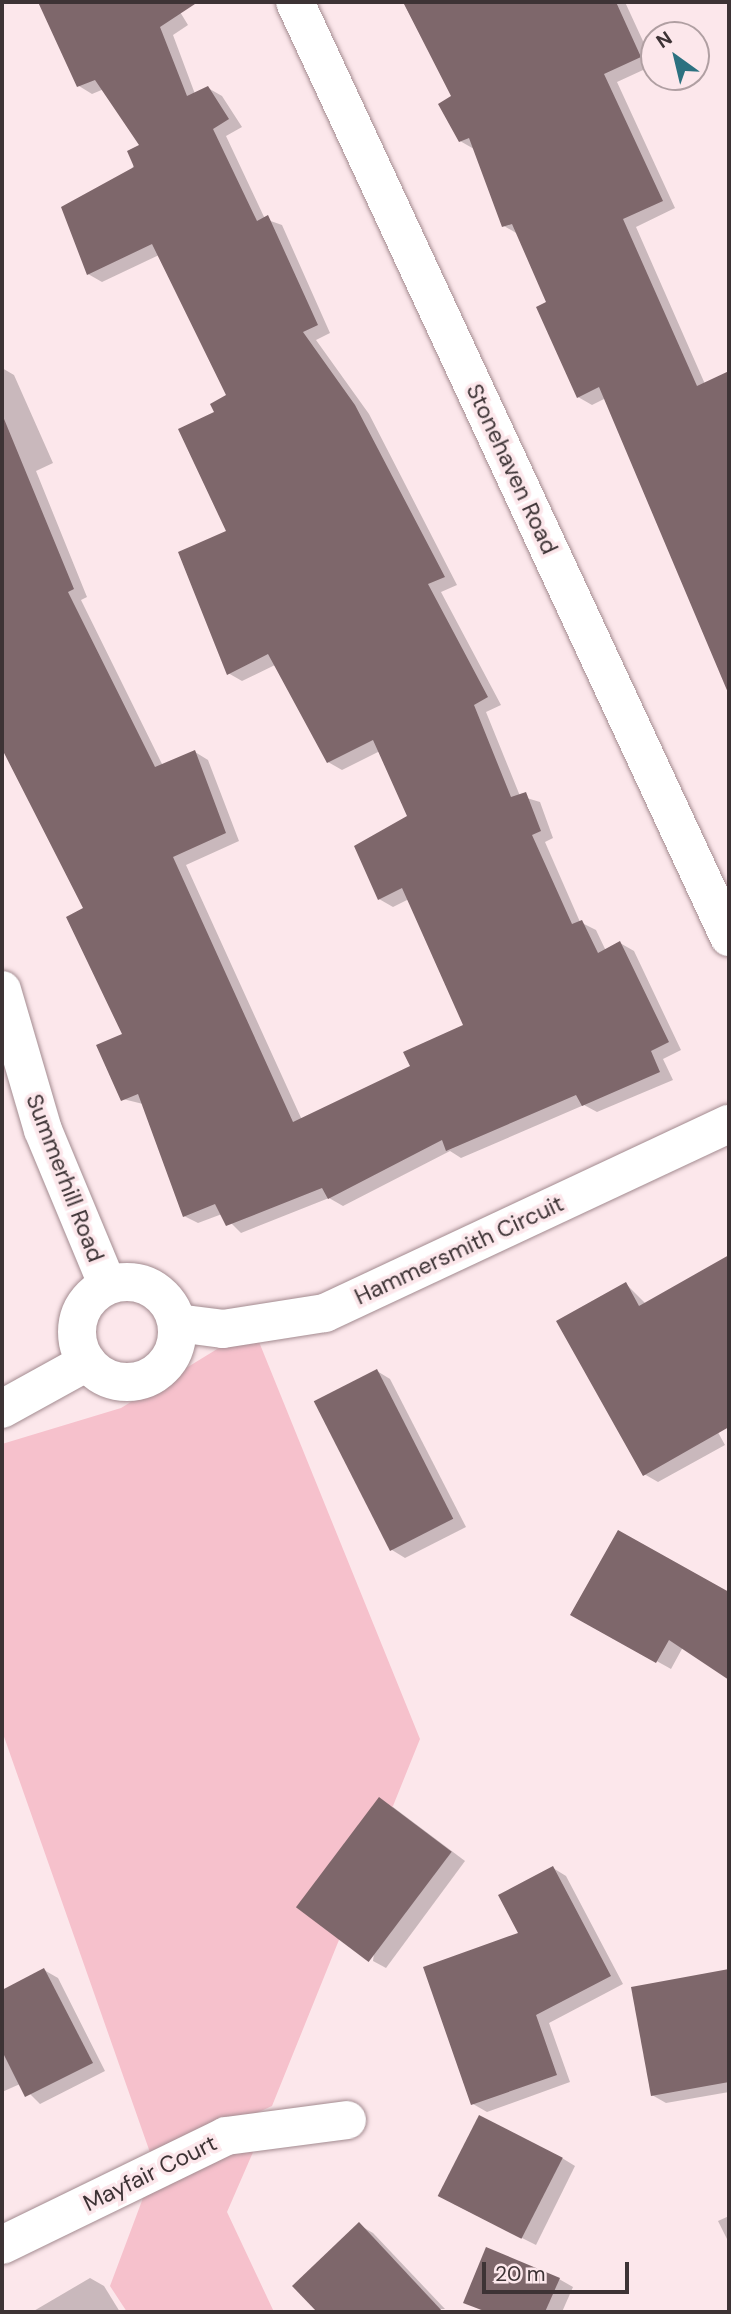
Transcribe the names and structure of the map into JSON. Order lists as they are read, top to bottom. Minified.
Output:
{"streets":{"street":["Stonehaven Road","Summerhill Road","Hammersmith Circuit","Mayfair Court"]},"crossings":[["Summerhill Road","Hammersmith Circuit"]],"scale_bar":"20 m","north":"top left"}
